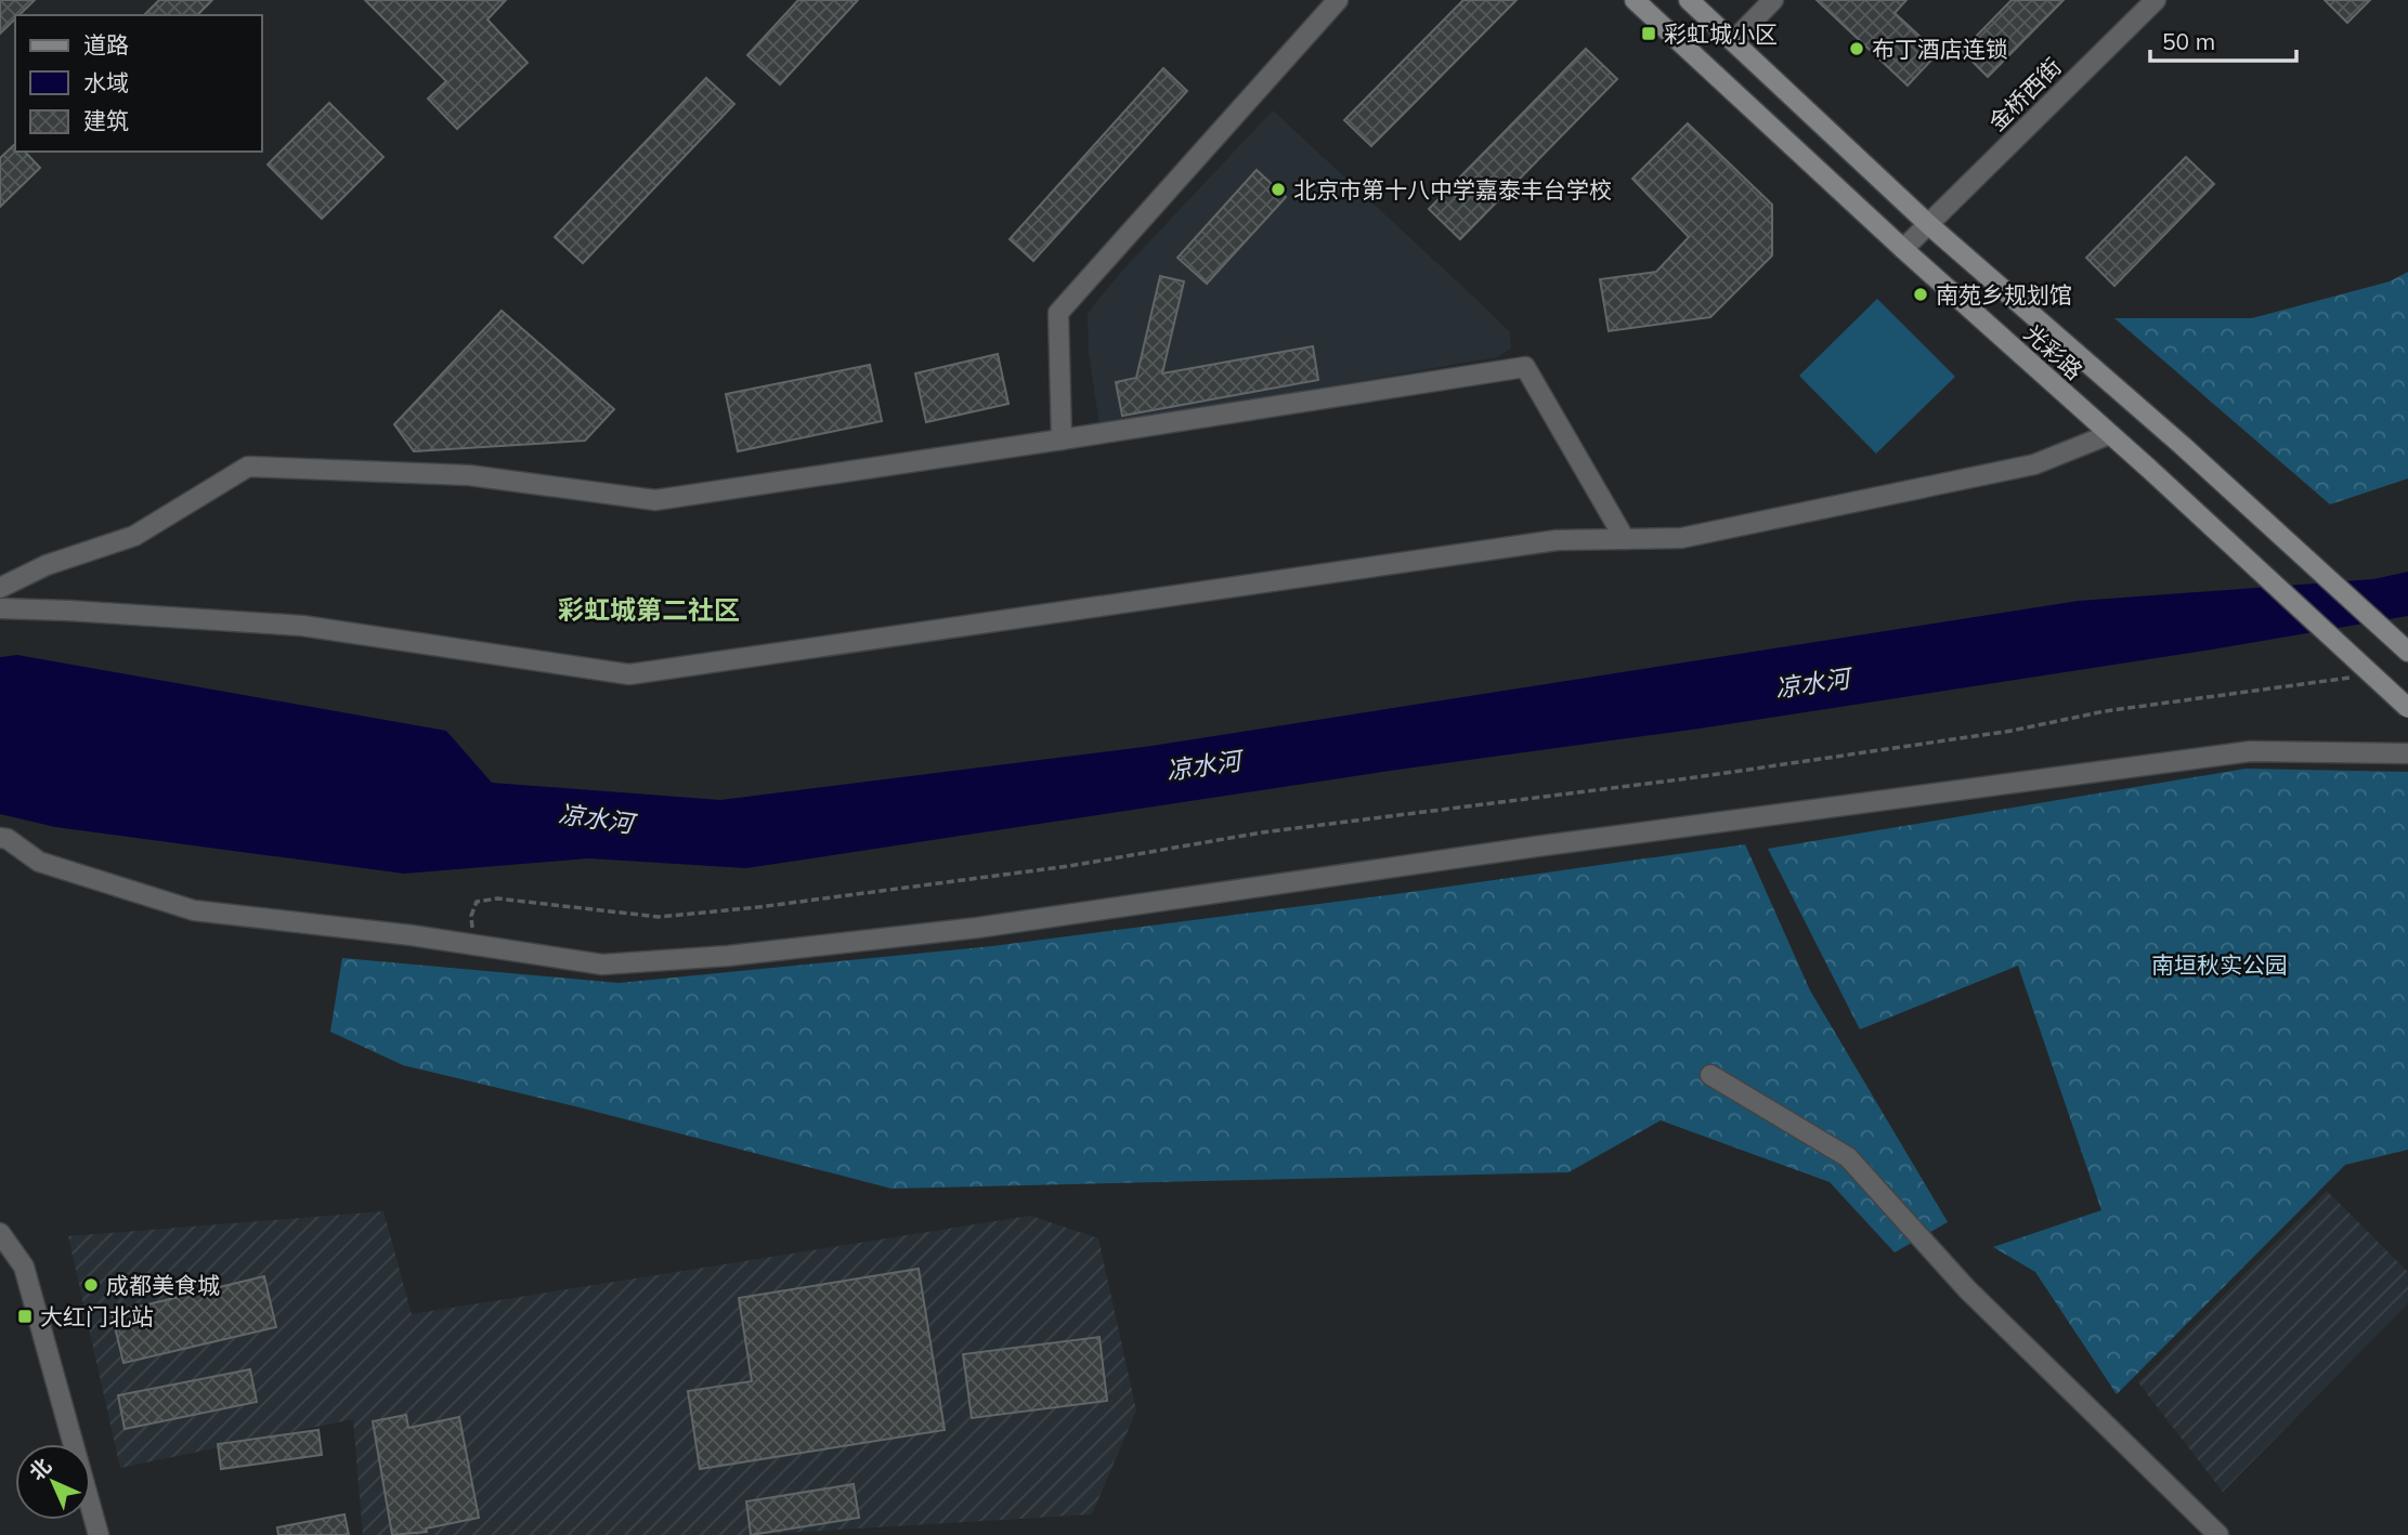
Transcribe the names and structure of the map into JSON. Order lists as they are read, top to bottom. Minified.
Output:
{"streets":{"main road":["光彩路"],"street":["金桥西街"]},"crossings":[["金桥西街","光彩路"]],"districts":["彩虹城第二社区"],"water":["凉水河"],"parks":["南垣秋实公园"],"places":{"transit":["彩虹城小区","大红门北站"],"other":["布丁酒店连锁","北京市第十八中学嘉泰丰台学校","南苑乡规划馆","成都美食城"]},"legend":["道路","水域","建筑"],"scale_bar":"50 m","north":"top left"}
